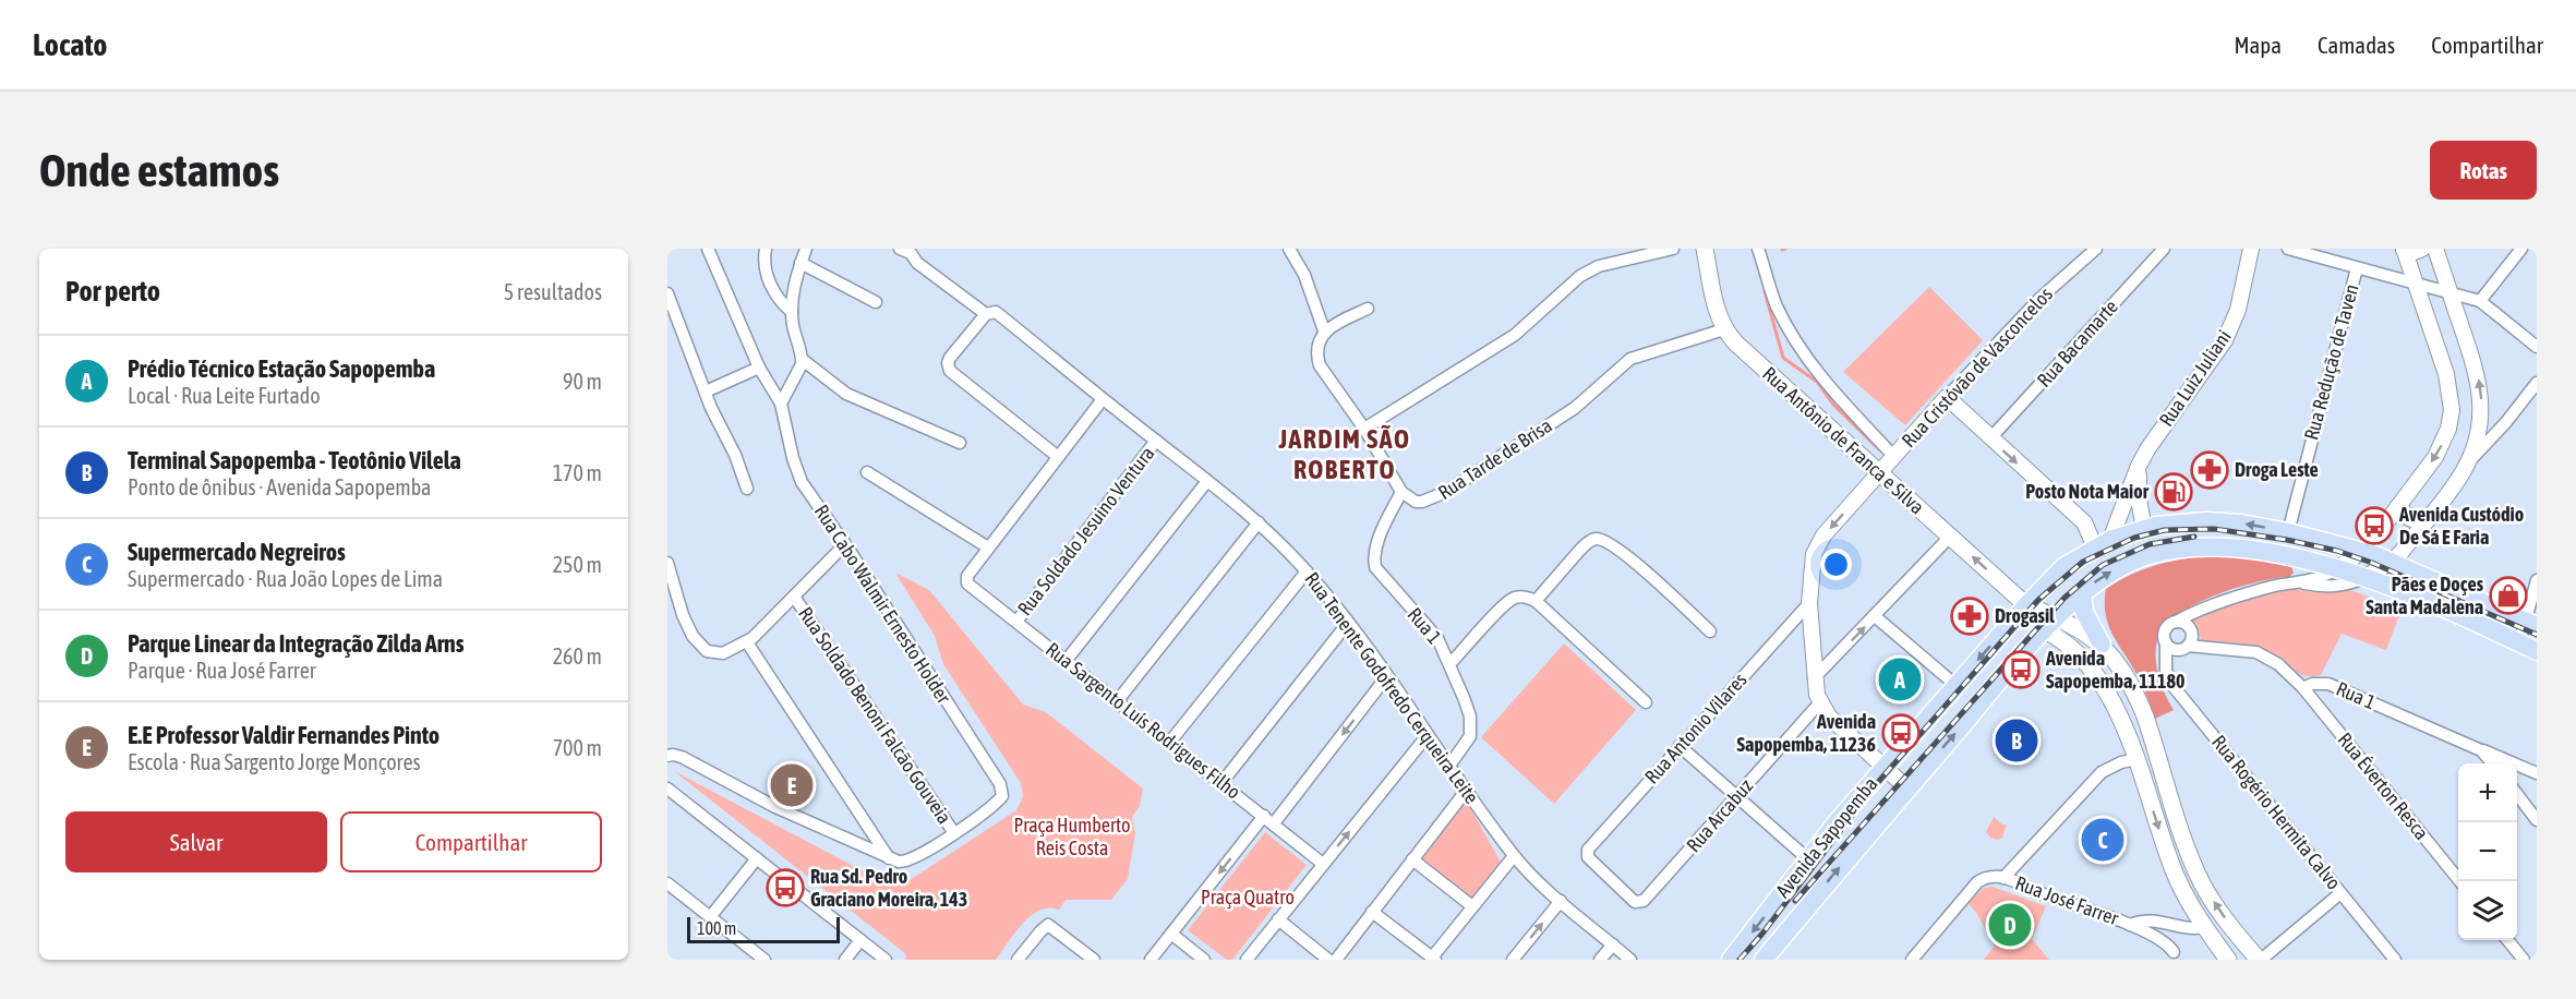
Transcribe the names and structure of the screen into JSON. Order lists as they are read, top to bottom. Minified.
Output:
{"streets":{"main road":["Rua Antônio de Franca e Silva","Avenida Sapopemba"],"street":["Rua Bacamarte","Rua Redução de Taven","Rua Cristóvão de Vasconcelos","Rua Luiz Juliani","Rua Tarde de Brisa","Rua Soldado Jesuino Ventura","Rua Cabo Walmir Ernesto Holder","Rua 1","Rua Tenente Godofredo Cerqueira Leite","Rua Soldado Benoni Falcão Gouveia","Rua Sargento Luís Rodrigues Filho","Rua Antonio Vilares","Rua Éverton Resca","Rua Rogério Hermita Calvo","Rua Arcabuz","Rua José Farrer"]},"crossings":[["Rua Redução de Taven","Avenida Sapopemba"],["Rua Cristóvão de Vasconcelos","Rua Antônio de Franca e Silva"],["Rua Cristóvão de Vasconcelos","Rua Antonio Vilares"],["Rua Cristóvão de Vasconcelos","Rua Arcabuz"],["Rua Cristóvão de Vasconcelos","Avenida Sapopemba"],["Rua Luiz Juliani","Avenida Sapopemba"],["Rua Antônio de Franca e Silva","Rua Tarde de Brisa"],["Rua Antônio de Franca e Silva","Avenida Sapopemba"],["Rua Tarde de Brisa","Rua 1"],["Rua Soldado Jesuino Ventura","Rua Tenente Godofredo Cerqueira Leite"],["Rua Soldado Jesuino Ventura","Rua Sargento Luís Rodrigues Filho"],["Rua Cabo Walmir Ernesto Holder","Rua Soldado Benoni Falcão Gouveia"],["Rua 1","Rua Tenente Godofredo Cerqueira Leite"],["Rua 1","Rua Éverton Resca"],["Rua Antonio Vilares","Rua Arcabuz"]],"districts":["JARDIM SÃO ROBERTO"],"parks":["Praça Humberto Reis Costa","Praça Quatro"],"places":{"pharmacy":["Droga Leste","Drogasil"],"fuel station":["Posto Nota Maior"],"bus stop":["Avenida Custódio De Sá E Faria","Avenida Sapopemba, 11180","Avenida Sapopemba, 11236","Rua Sd. Pedro Graciano Moreira, 143"],"shop":["Pães e Doçes Santa Madalena"]},"scale_bar":"100 m","page":{"header":"Locato","nav":["Mapa","Camadas","Compartilhar"],"buttons":["Rotas",["Salvar","Compartilhar"]],"title":"Onde estamos","heading":["Por perto","5 resultados"],"list":[{"mark":"A","name":"Prédio Técnico Estação Sapopemba","note":"Local · Rua Leite Furtado","value":"90 m"},{"mark":"B","name":"Terminal Sapopemba - Teotônio Vilela","note":"Ponto de ônibus · Avenida Sapopemba","value":"170 m"},{"mark":"C","name":"Supermercado Negreiros","note":"Supermercado · Rua João Lopes de Lima","value":"250 m"},{"mark":"D","name":"Parque Linear da Integração Zilda Arns","note":"Parque · Rua José Farrer","value":"260 m"},{"mark":"E","name":"E.E Professor Valdir Fernandes Pinto","note":"Escola · Rua Sargento Jorge Monçores","value":"700 m"}],"pins":["A","B","E","C","D"],"map_buttons":["+","−"],"scale":"100 m"}}
